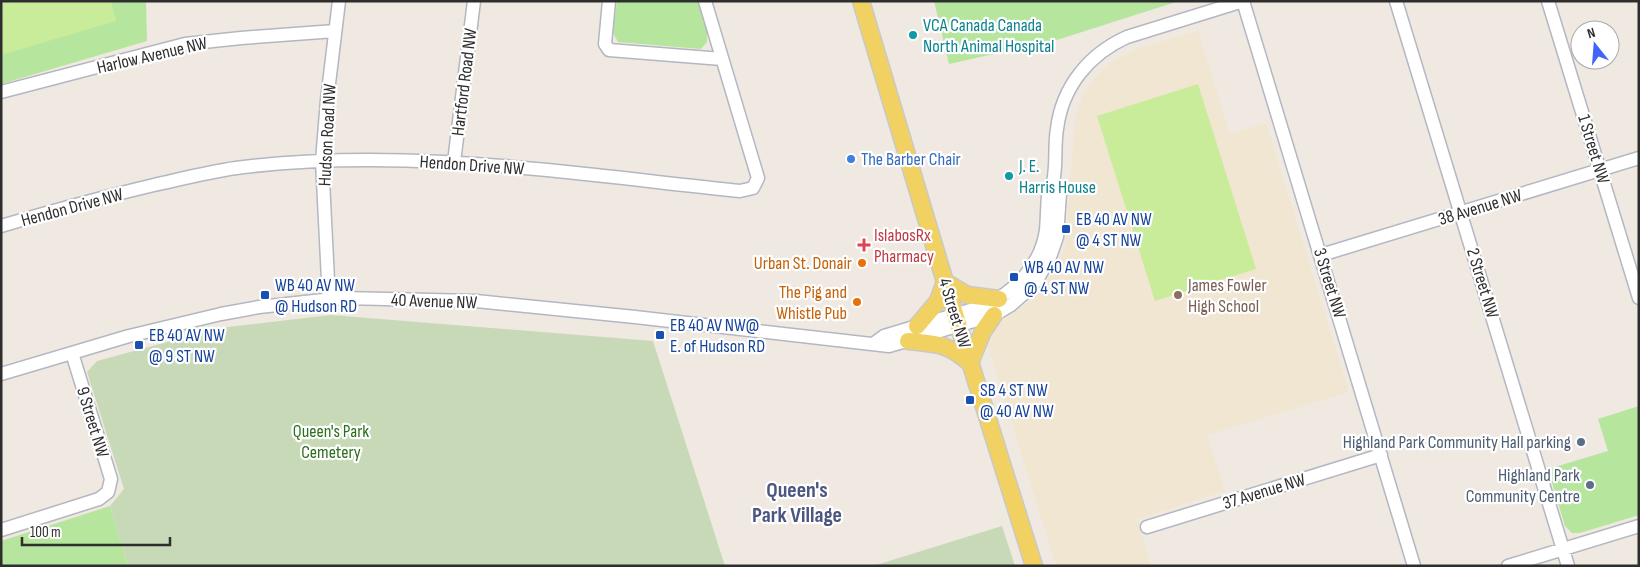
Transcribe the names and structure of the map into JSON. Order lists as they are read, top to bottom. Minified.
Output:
{"streets":{"main road":["4 Street NW"],"street":["Harlow Avenue NW","Hartford Road NW","Hudson Road NW","1 Street NW","Hendon Drive NW","38 Avenue NW","3 Street NW","2 Street NW","40 Avenue NW","9 Street NW","37 Avenue NW"]},"crossings":[["Harlow Avenue NW","Hudson Road NW"],["Hartford Road NW","Hendon Drive NW"],["Hudson Road NW","Hendon Drive NW"],["Hudson Road NW","40 Avenue NW"],["1 Street NW","38 Avenue NW"],["38 Avenue NW","3 Street NW"],["38 Avenue NW","2 Street NW"],["3 Street NW","40 Avenue NW"],["3 Street NW","37 Avenue NW"],["40 Avenue NW","4 Street NW"],["40 Avenue NW","9 Street NW"]],"districts":["Queen's Park Village"],"parks":["Queen's Park Cemetery"],"places":{"other":["VCA Canada Canada North Animal Hospital","The Barber Chair","J. E. Harris House","Urban St. Donair","James Fowler High School","The Pig and Whistle Pub","Highland Park Community Hall parking","Highland Park Community Centre"],"transit":["EB 40 AV NW @ 4 ST NW","WB 40 AV NW @ 4 ST NW","WB 40 AV NW @ Hudson RD","EB 40 AV NW@ E. of Hudson RD","EB 40 AV NW @ 9 ST NW","SB 4 ST NW @ 40 AV NW"],"health":["IslabosRx Pharmacy"]},"scale_bar":"100 m","north":"top"}
